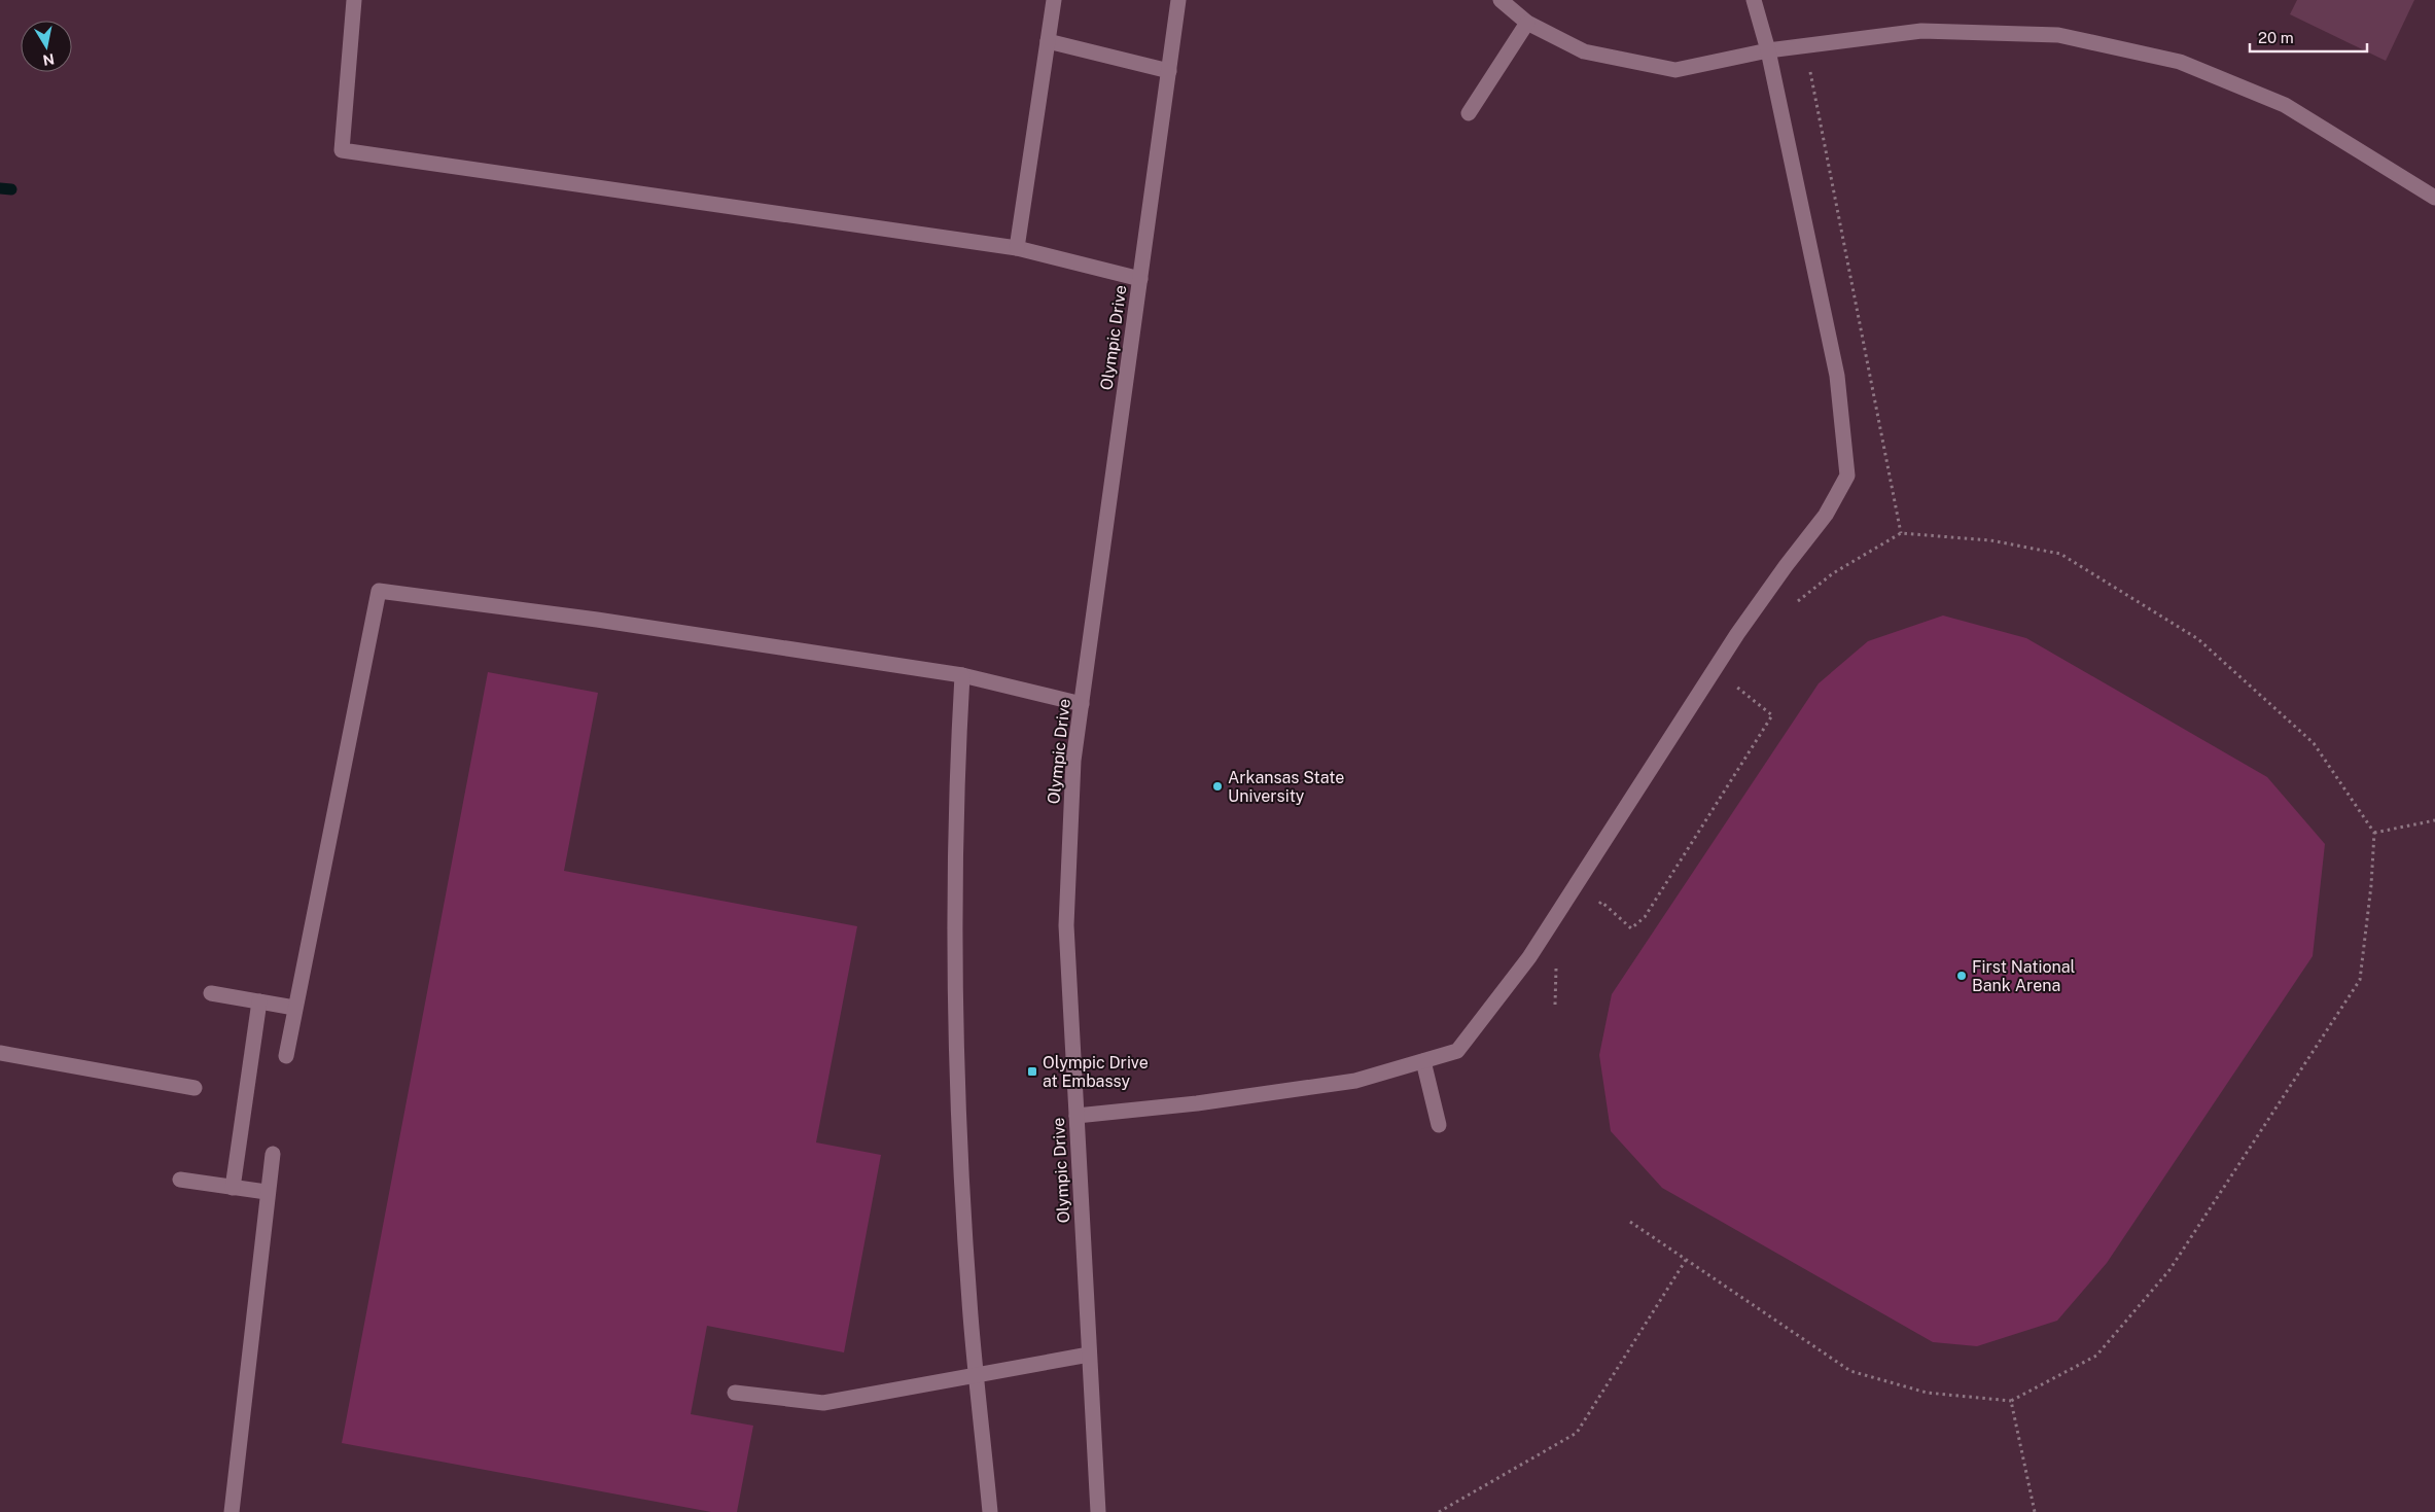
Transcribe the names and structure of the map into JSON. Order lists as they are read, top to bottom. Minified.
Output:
{"streets":{"street":["Olympic Drive"]},"places":{"other":["Arkansas State University","First National Bank Arena"],"transit":["Olympic Drive at Embassy"]},"scale_bar":"20 m","north":"bottom"}
